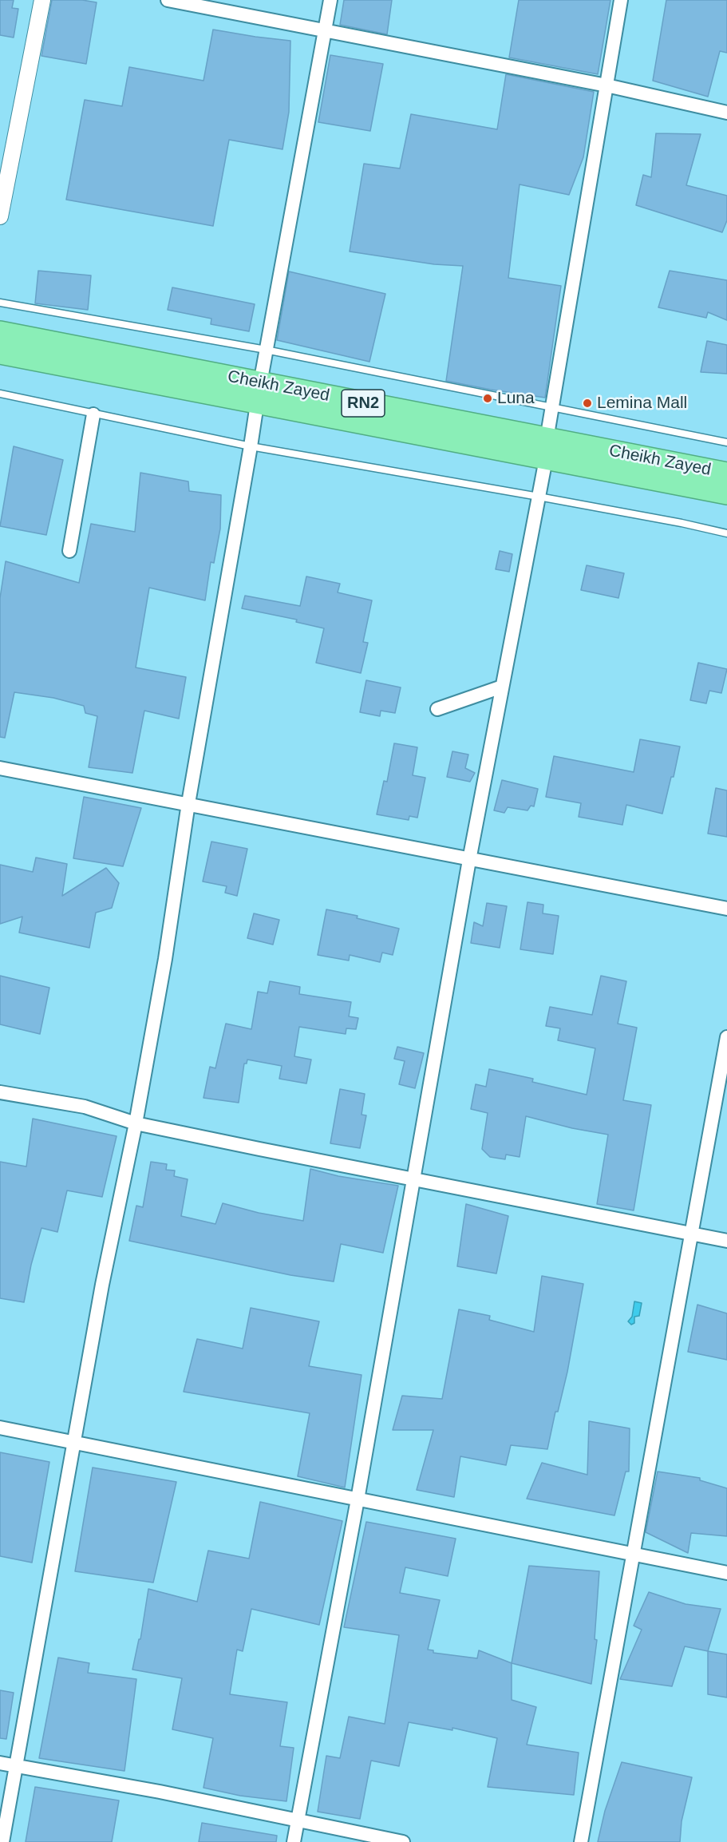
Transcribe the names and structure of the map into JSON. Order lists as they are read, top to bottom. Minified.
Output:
{"streets":{"highway":["Cheikh Zayed","RN2"]},"places":["Luna","Lemina Mall"]}
